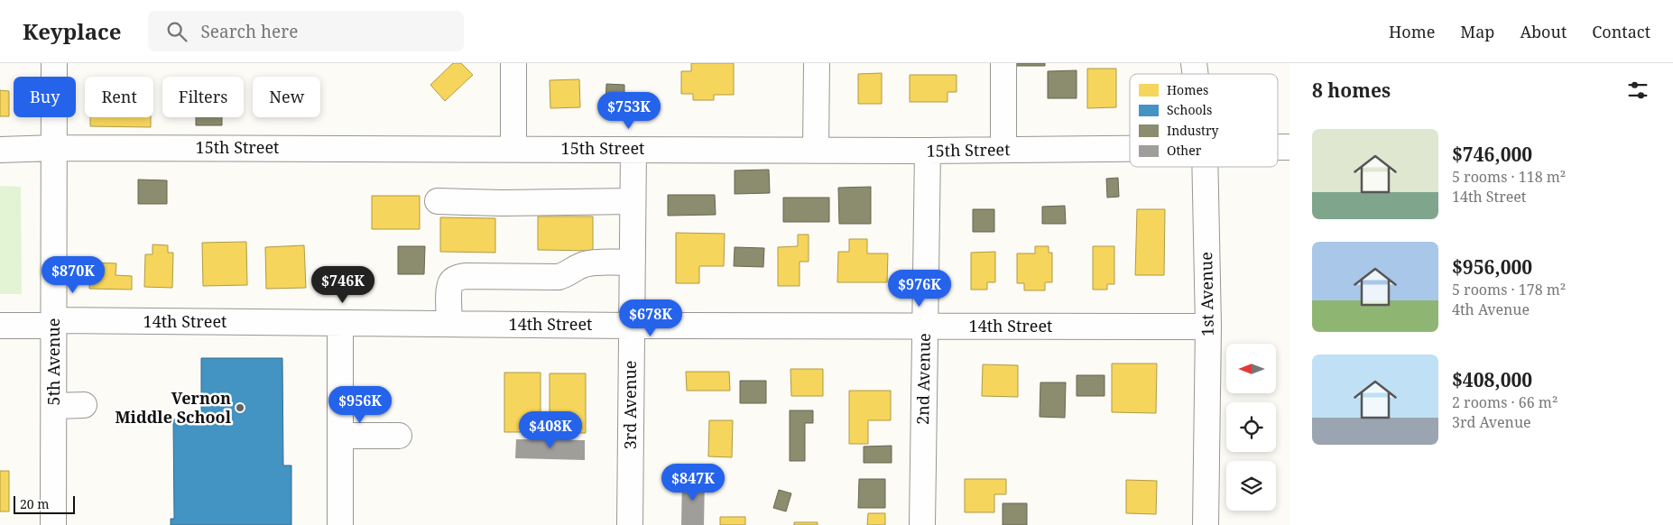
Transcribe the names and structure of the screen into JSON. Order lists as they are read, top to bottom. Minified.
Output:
{"streets":{"street":["15th Street","1st Avenue","14th Street","5th Avenue","2nd Avenue","3rd Avenue"]},"crossings":[["15th Street","5th Avenue"],["15th Street","2nd Avenue"],["15th Street","3rd Avenue"],["1st Avenue","14th Street"],["14th Street","5th Avenue"],["14th Street","2nd Avenue"],["14th Street","3rd Avenue"]],"places":["Vernon Middle School"],"legend":["Homes","Schools","Industry","Other"],"scale_bar":"20 m","north":"left","page":{"header":"Keyplace","search":"Search here","nav":["Home","Map","About","Contact"],"heading":"8 homes","chip":["Buy","Rent","Filters","New"],"price":["$753K","$870K","$746K","$976K","$678K","$956K","$408K","$847K"],"list":[{"name":"$746,000","note":"5 rooms · 118 m² · 14th Street"},{"name":"$956,000","note":"5 rooms · 178 m² · 4th Avenue"},{"name":"$408,000","note":"2 rooms · 66 m² · 3rd Avenue"}],"scale":"20 m"}}
